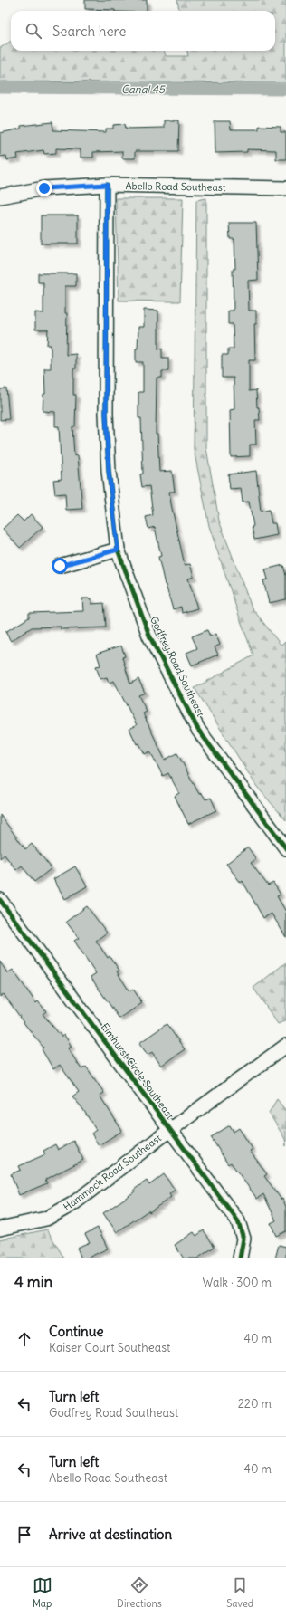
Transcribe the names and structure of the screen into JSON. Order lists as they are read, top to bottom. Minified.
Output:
{"streets":{"street":["Abello Road Southeast","Godfrey Road Southeast","Elmhurst Circle Southeast","Hammock Road Southeast"]},"crossings":[["Abello Road Southeast","Godfrey Road Southeast"],["Elmhurst Circle Southeast","Hammock Road Southeast"]],"water":["Canal 45"],"page":{"search":"Search here","heading":["4 min","Walk · 300 m"],"list":[["Continue","Kaiser Court Southeast","40 m"],["Turn left","Godfrey Road Southeast","220 m"],["Turn left","Abello Road Southeast","40 m"],"Arrive at destination"],"nav":["Map","Directions","Saved"]}}
